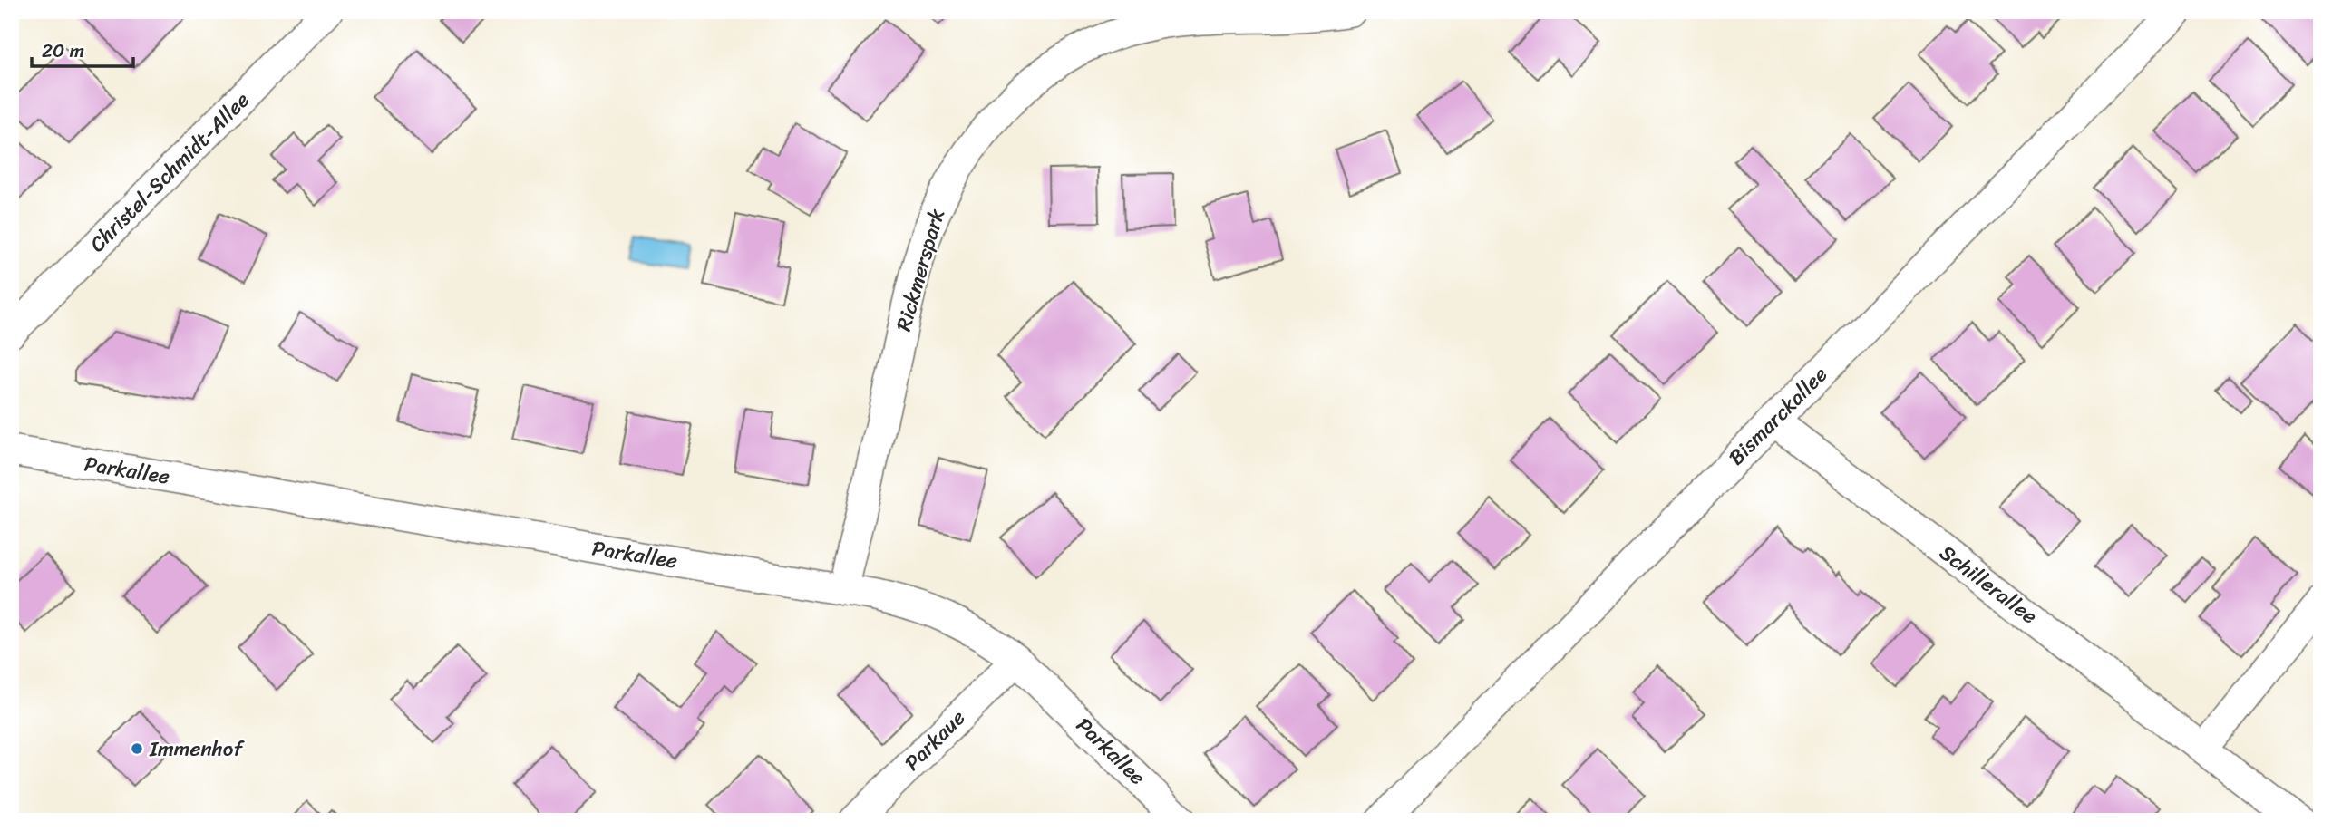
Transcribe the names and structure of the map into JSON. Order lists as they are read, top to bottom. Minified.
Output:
{"streets":{"street":["Christel-Schmidt-Allee","Rickmerspark","Bismarckallee","Parkallee","Schillerallee","Parkaue"]},"crossings":[["Rickmerspark","Parkallee"],["Bismarckallee","Schillerallee"],["Parkallee","Parkaue"]],"places":["Immenhof"],"scale_bar":"20 m"}
